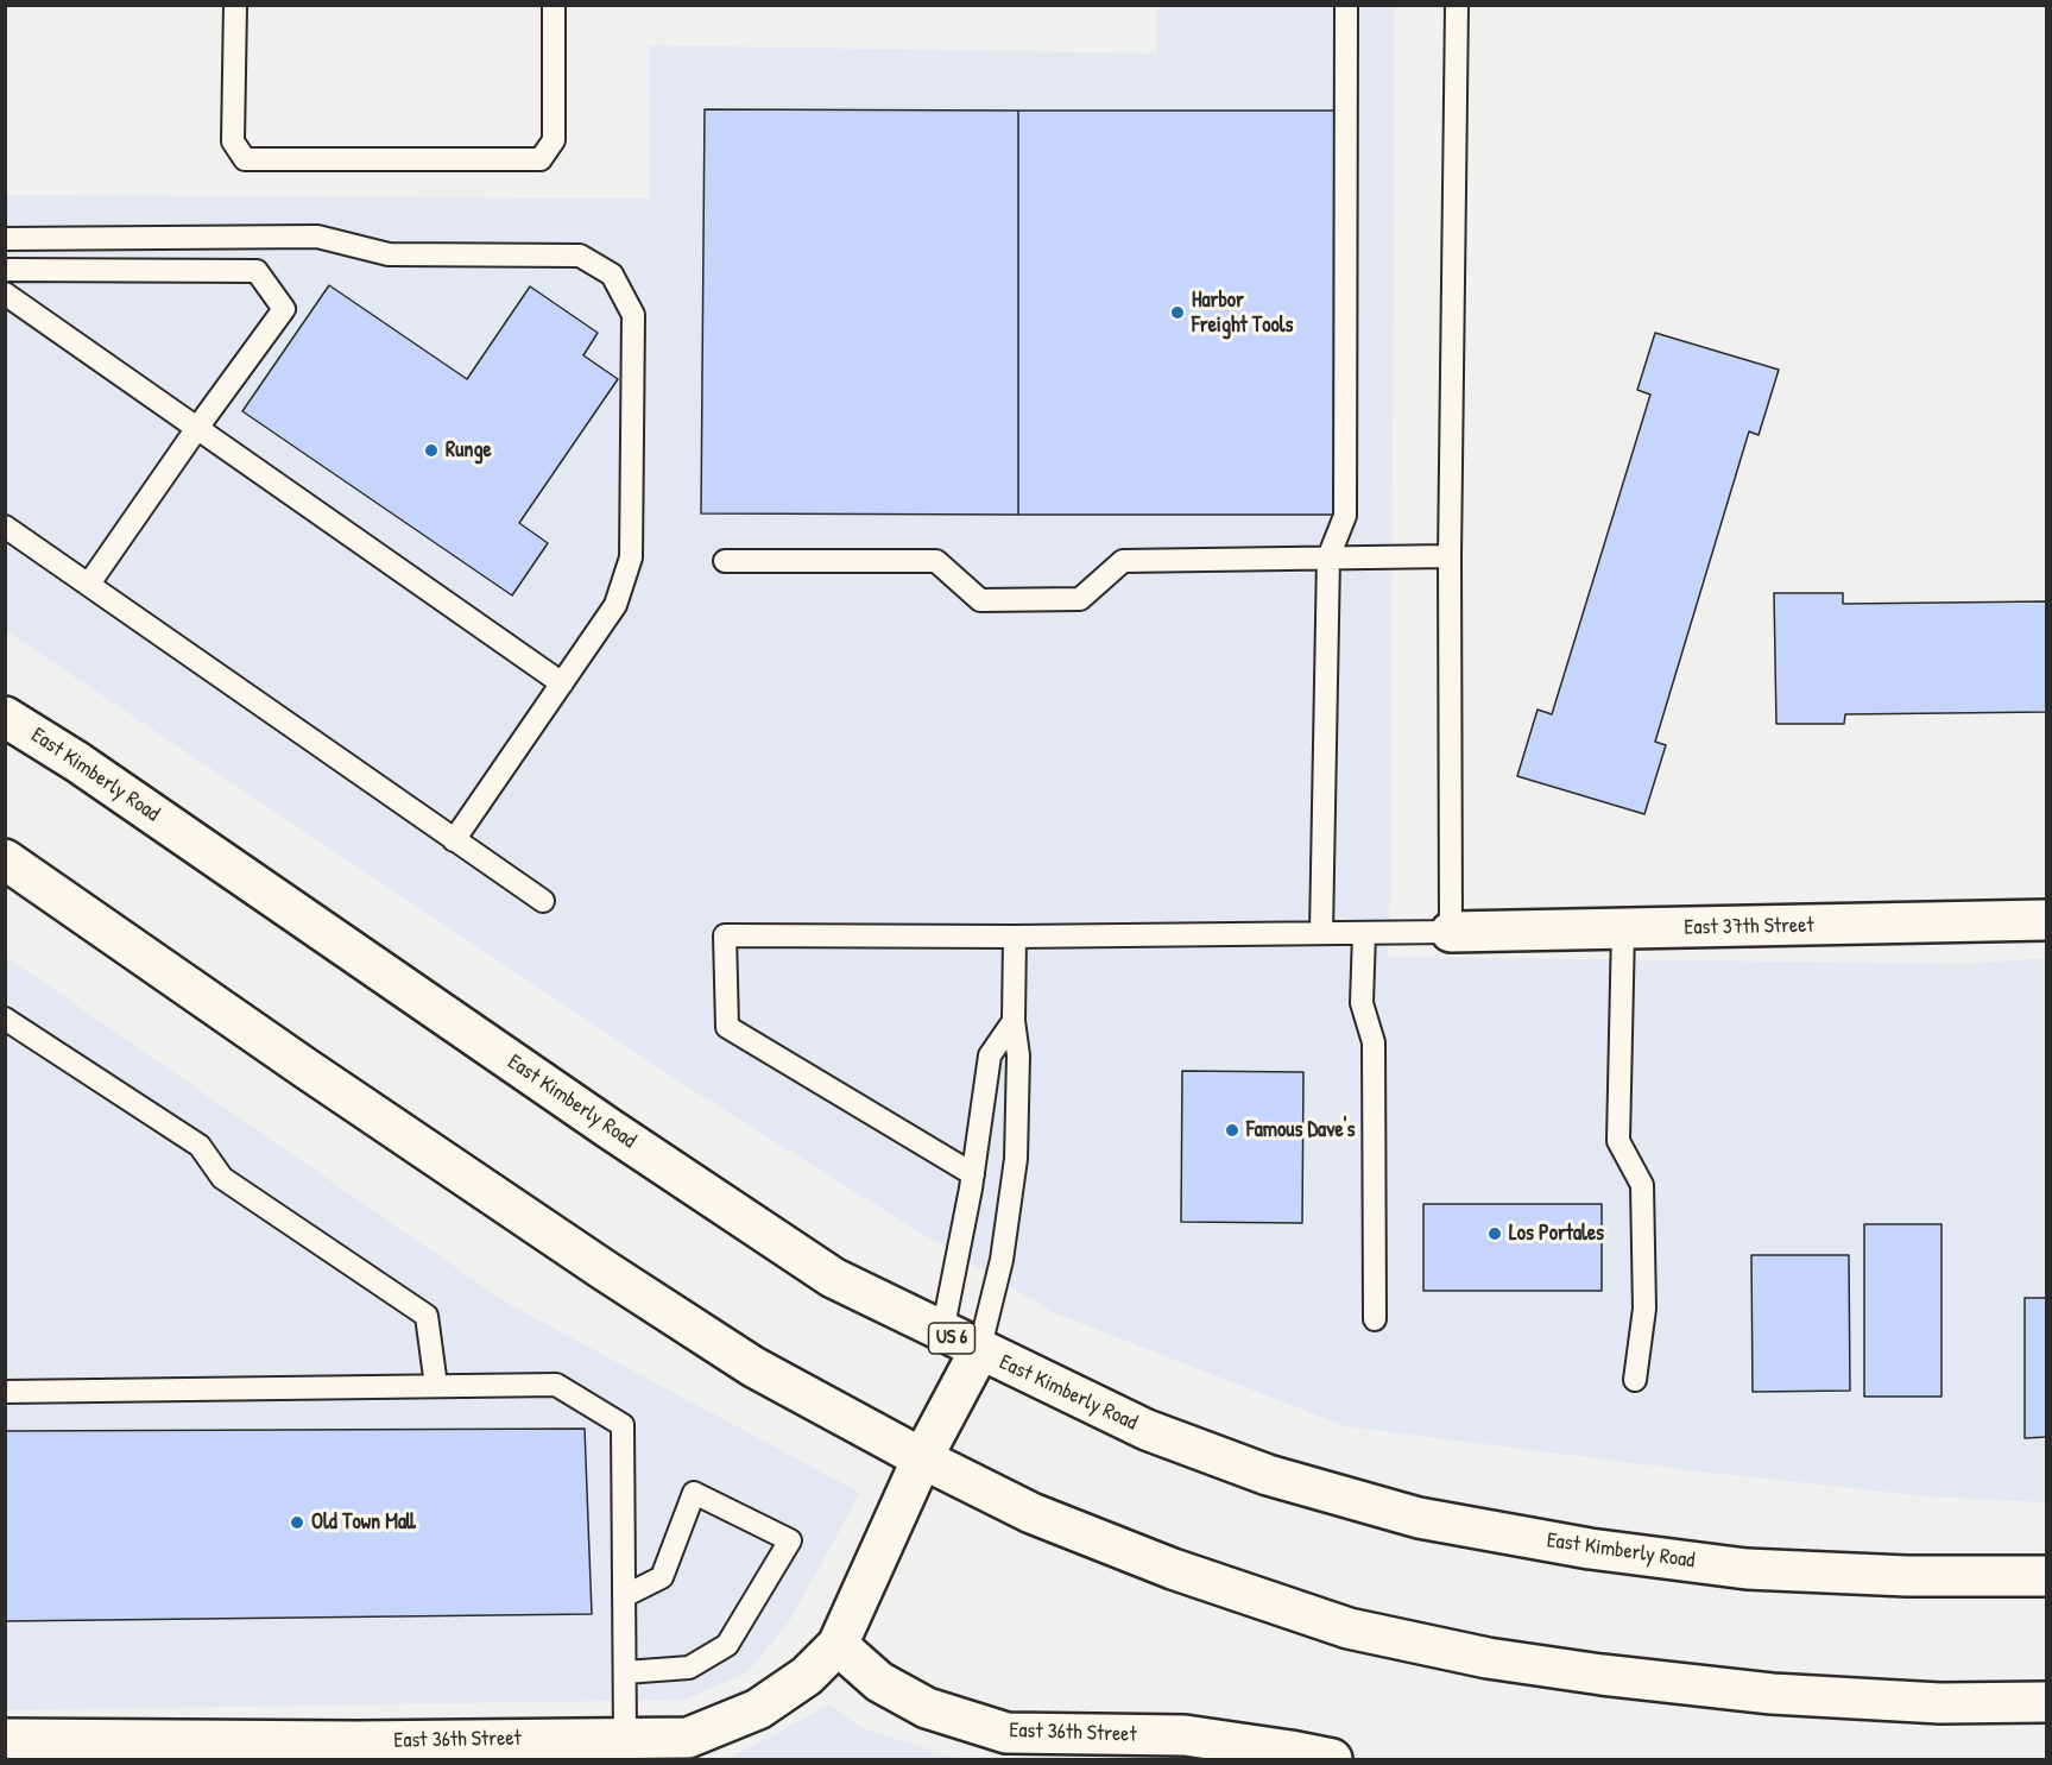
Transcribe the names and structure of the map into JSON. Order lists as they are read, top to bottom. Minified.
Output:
{"streets":{"main road":["East Kimberly Road","East 37th Street","US 6","East 36th Street"]},"crossings":[["East Kimberly Road","East 36th Street"]],"places":["Harbor Freight Tools","Runge","Famous Dave's","Los Portales","Old Town Mall"]}
